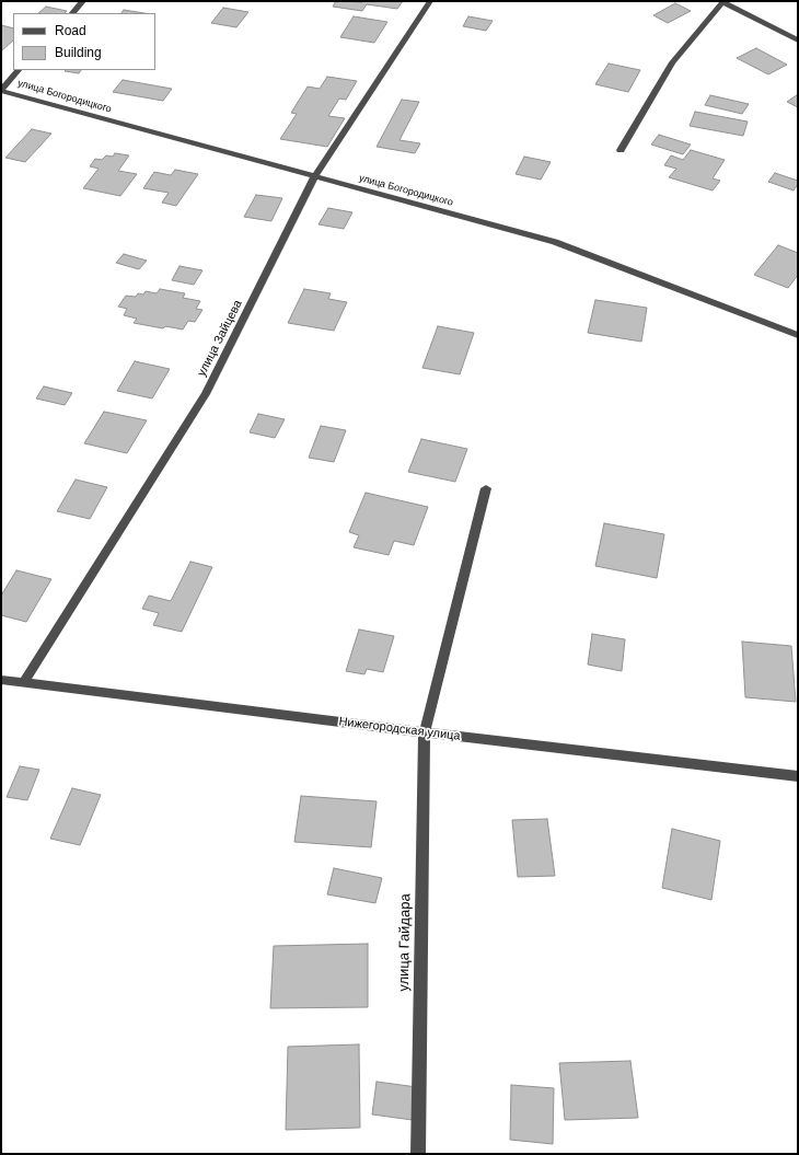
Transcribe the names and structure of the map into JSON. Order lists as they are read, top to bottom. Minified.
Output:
{"streets":{"street":["улица Богородицкого","улица Зайцева","Нижегородская улица","улица Гайдара"]},"crossings":[["улица Богородицкого","улица Зайцева"],["улица Зайцева","Нижегородская улица"],["Нижегородская улица","улица Гайдара"]],"legend":["Road","Building"]}
